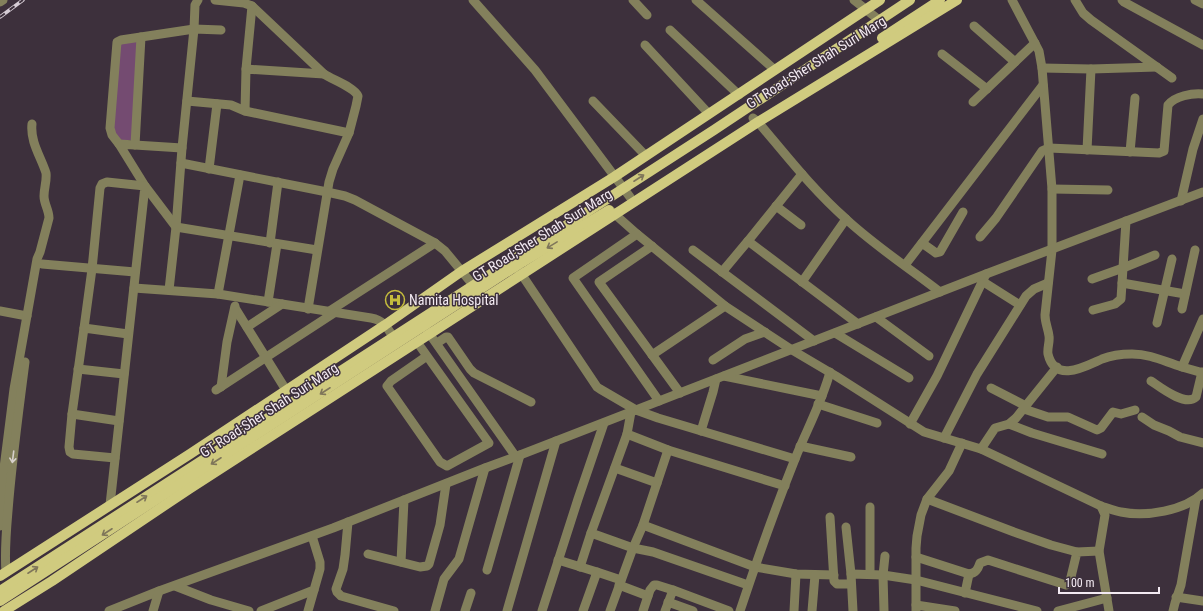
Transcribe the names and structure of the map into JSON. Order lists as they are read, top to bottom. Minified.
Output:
{"streets":{"main road":["GT Road;Sher Shah Suri Marg"]},"places":{"hospital":["Namita Hospital"]},"scale_bar":"100 m"}
